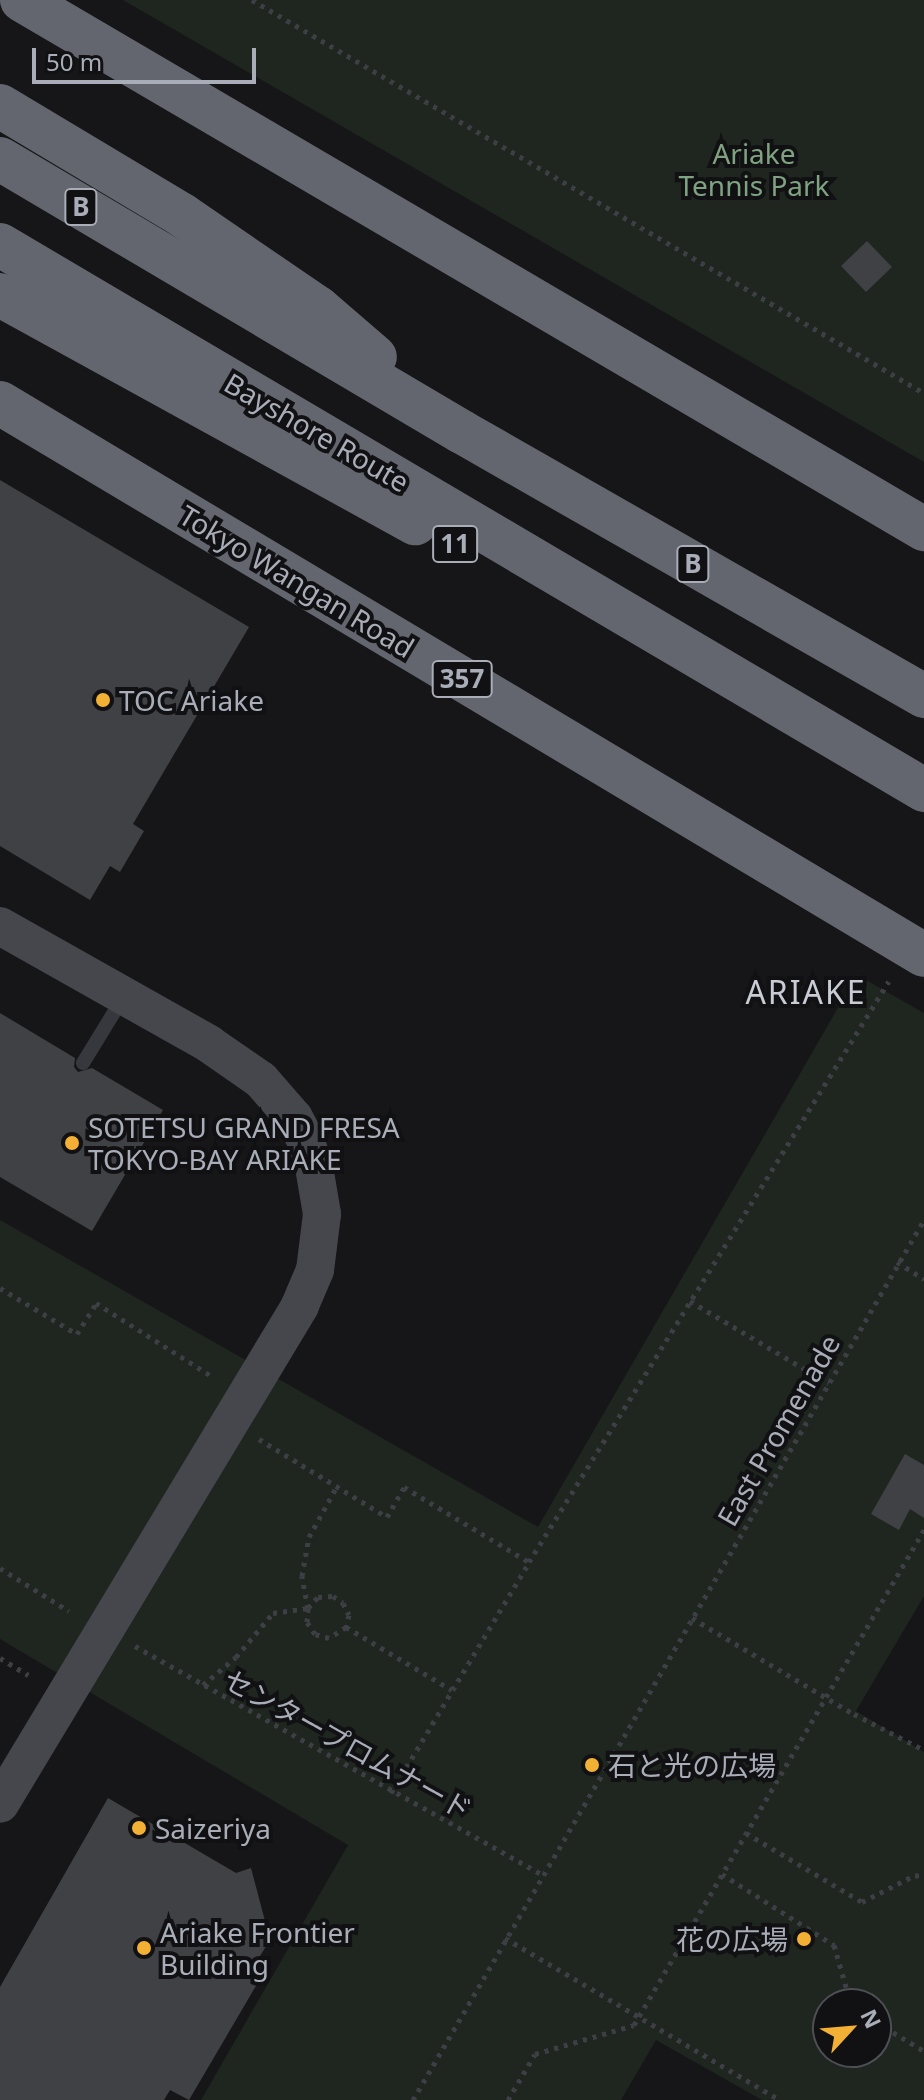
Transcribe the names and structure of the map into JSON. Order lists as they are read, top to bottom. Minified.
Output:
{"streets":{"highway":["B","11","Tokyo Wangan Road","357"],"path":["East Promenade","センタープロムナード"]},"crossings":[["East Promenade","センタープロムナード"]],"districts":["ARIAKE"],"parks":["Ariake Tennis Park"],"places":["TOC Ariake","SOTETSU GRAND FRESA TOKYO-BAY ARIAKE","石と光の広場","Saizeriya","花の広場","Ariake Frontier Building"],"scale_bar":"50 m","north":"top right"}
